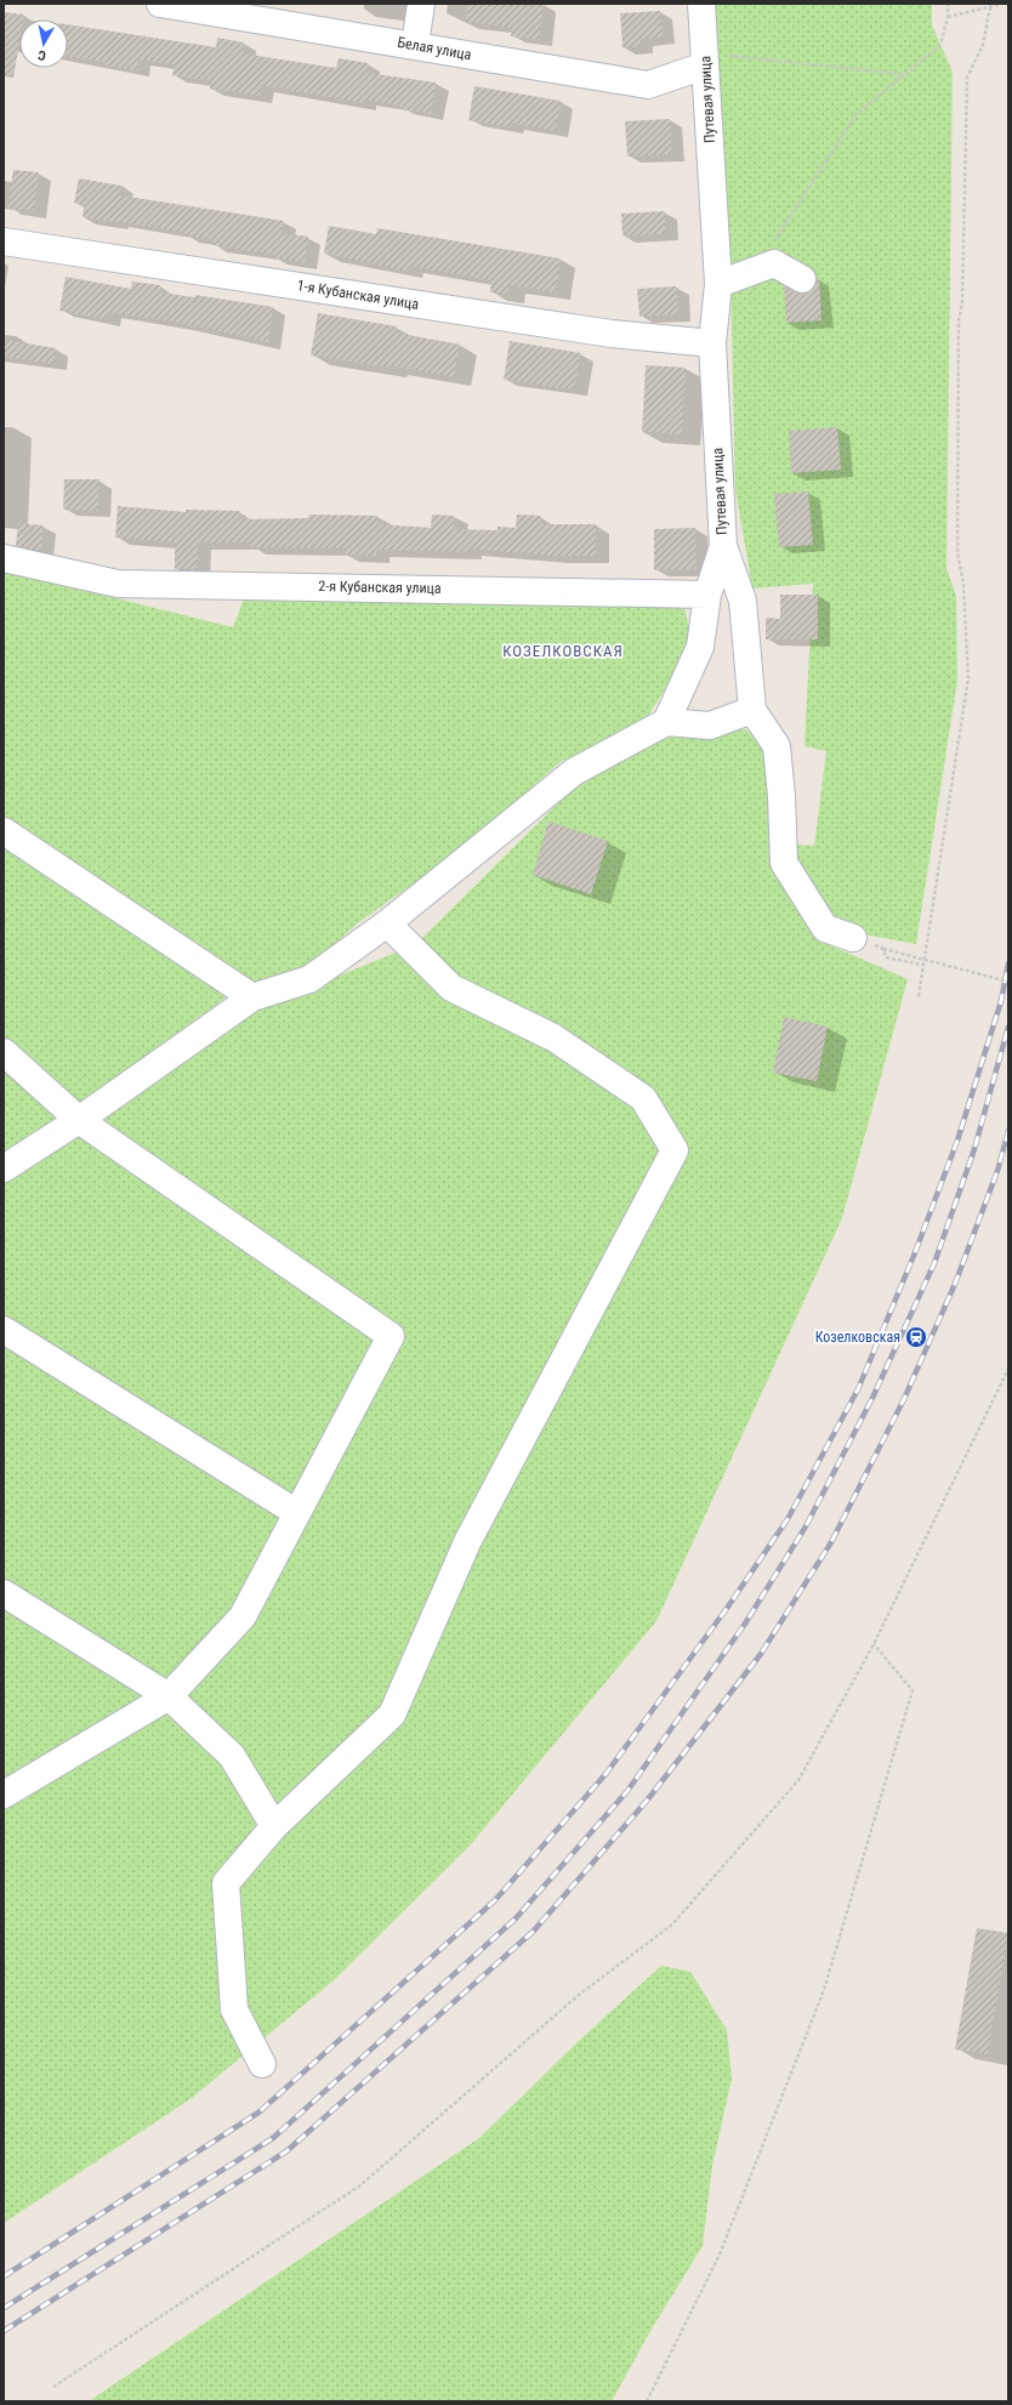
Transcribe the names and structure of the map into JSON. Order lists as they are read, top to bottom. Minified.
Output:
{"streets":{"street":["Белая улица","Путевая улица","1-я Кубанская улица","2-я Кубанская улица"]},"crossings":[["Белая улица","Путевая улица"],["Путевая улица","1-я Кубанская улица"]],"districts":["КОЗЕЛКОВСКАЯ"],"places":{"station":["Козелковская"]},"north":"bottom"}
